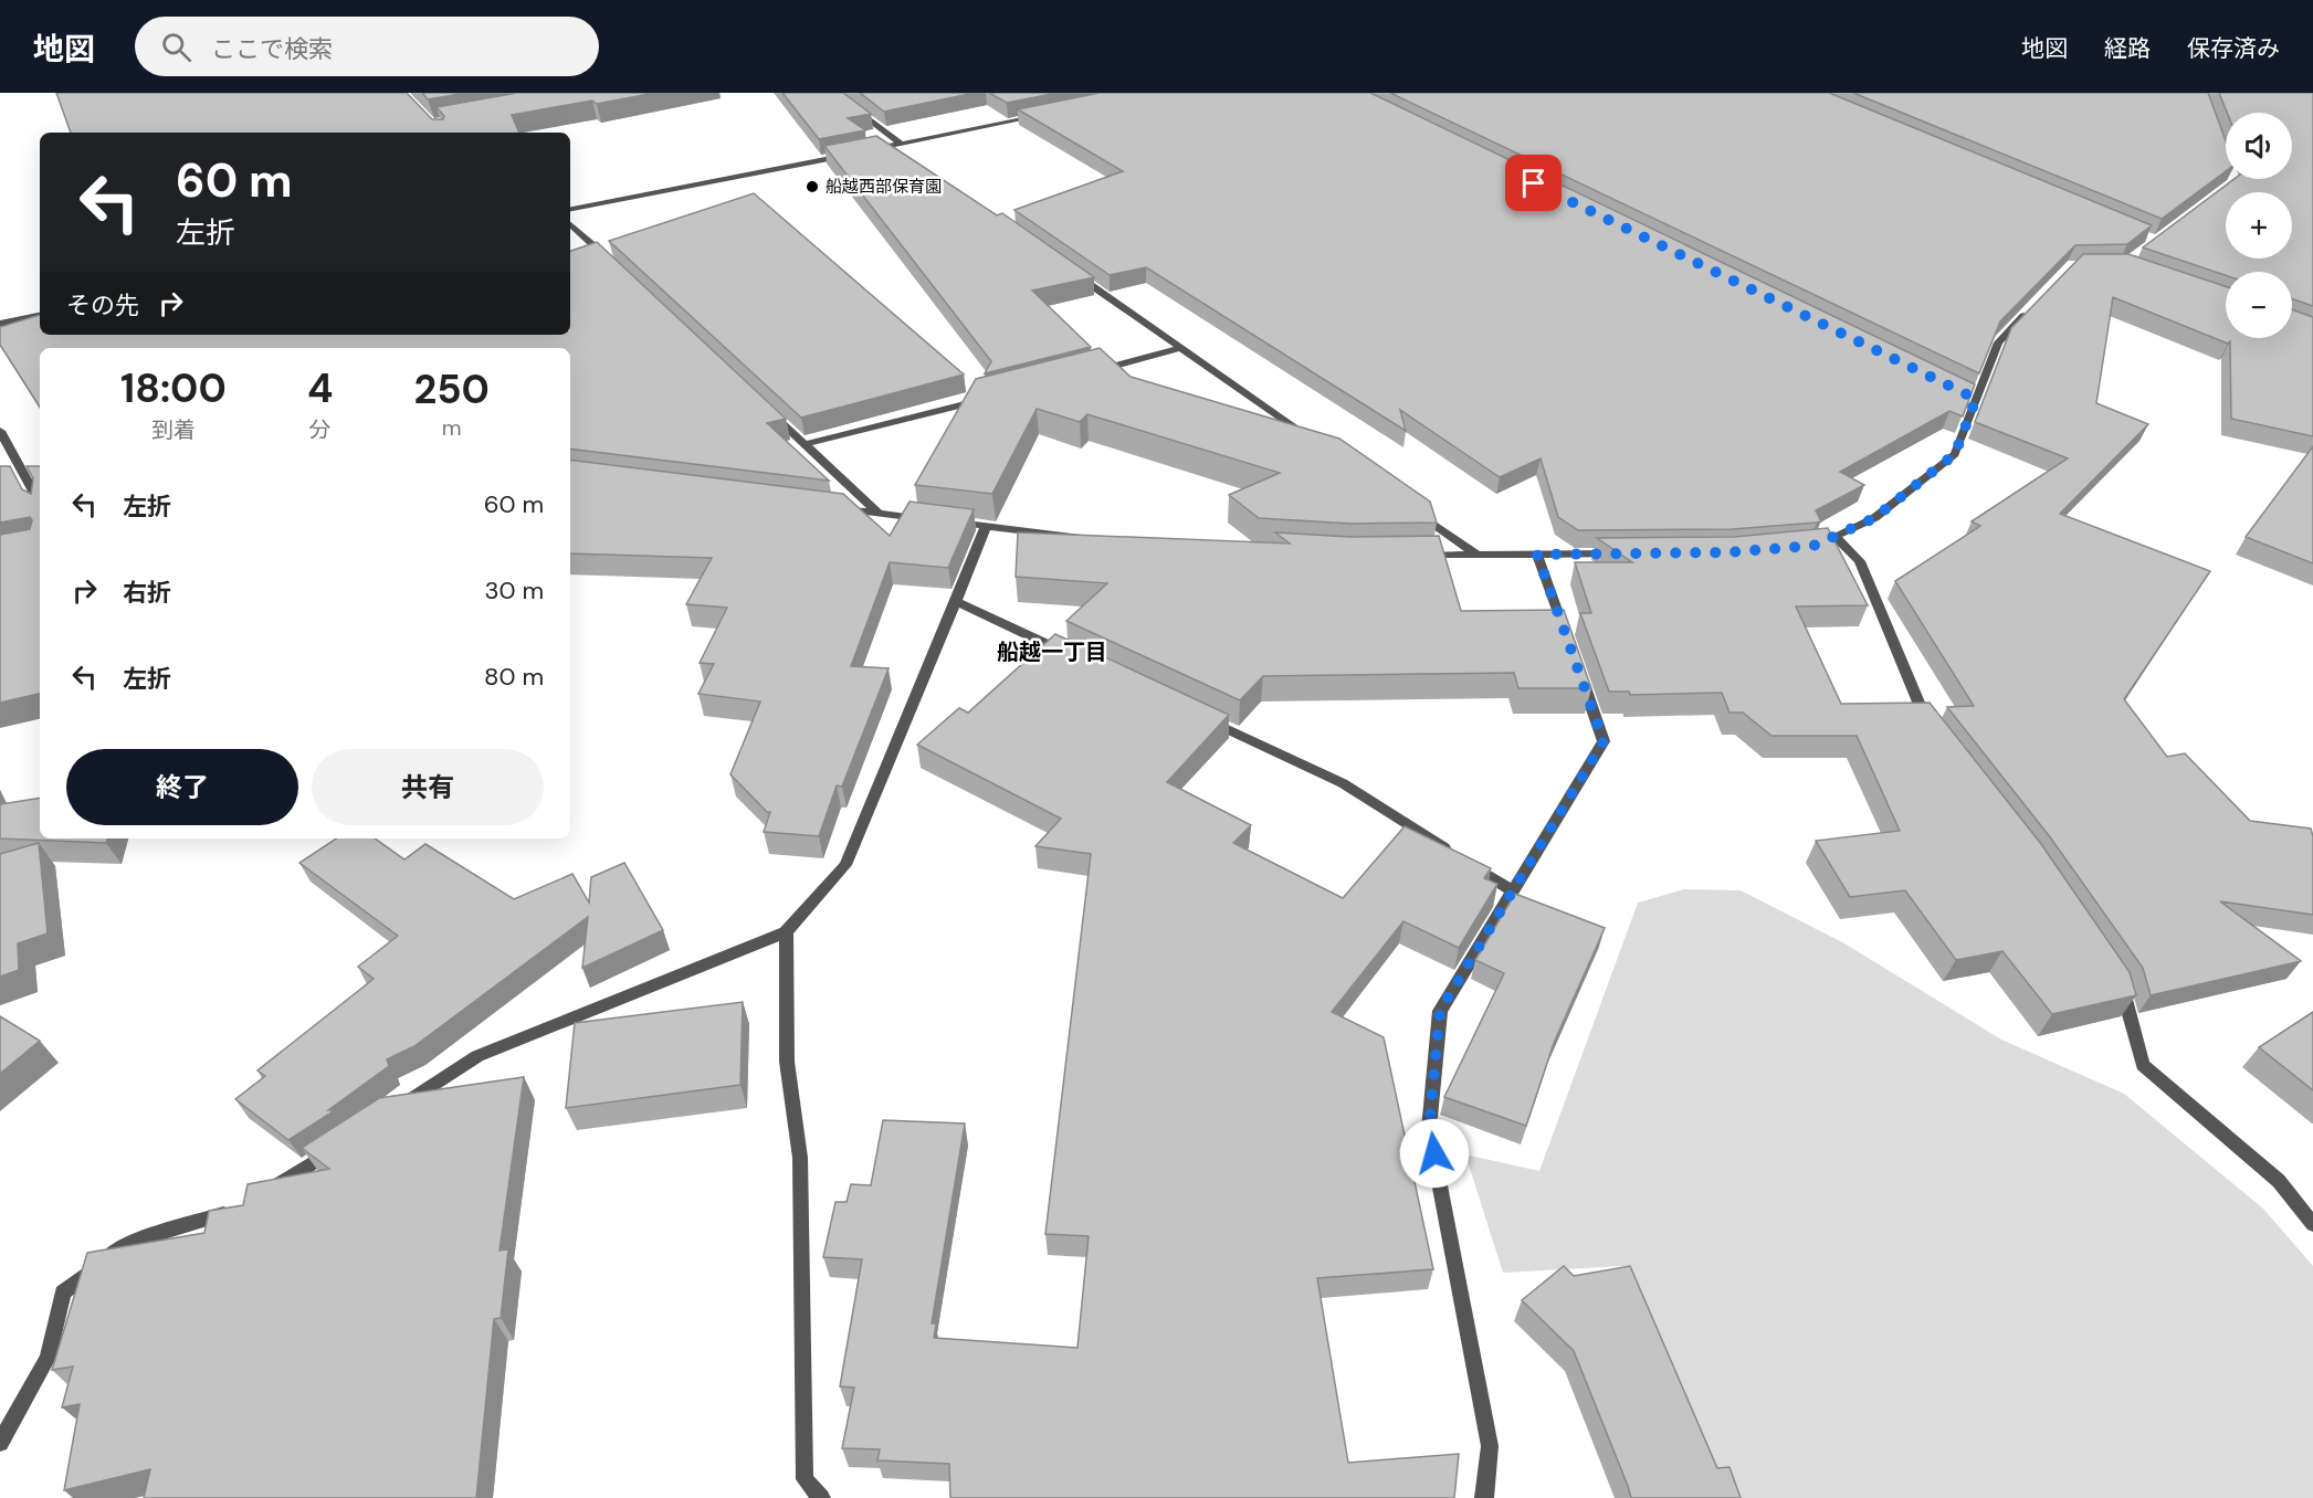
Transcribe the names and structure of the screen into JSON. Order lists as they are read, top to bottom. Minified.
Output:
{"districts":["船越一丁目"],"places":["船越西部保育園"],"page":{"header":"地図","search":"ここで検索","nav":["地図","経路","保存済み"],"map_buttons":["+","−"],"turn":["60 m","左折"],"then":"その先","eta":["18:00","到着","4","分","250","m"],"list":[{"name":"左折","value":"60 m"},{"name":"右折","value":"30 m"},{"name":"左折","value":"80 m"}],"buttons":["終了","共有"]}}
